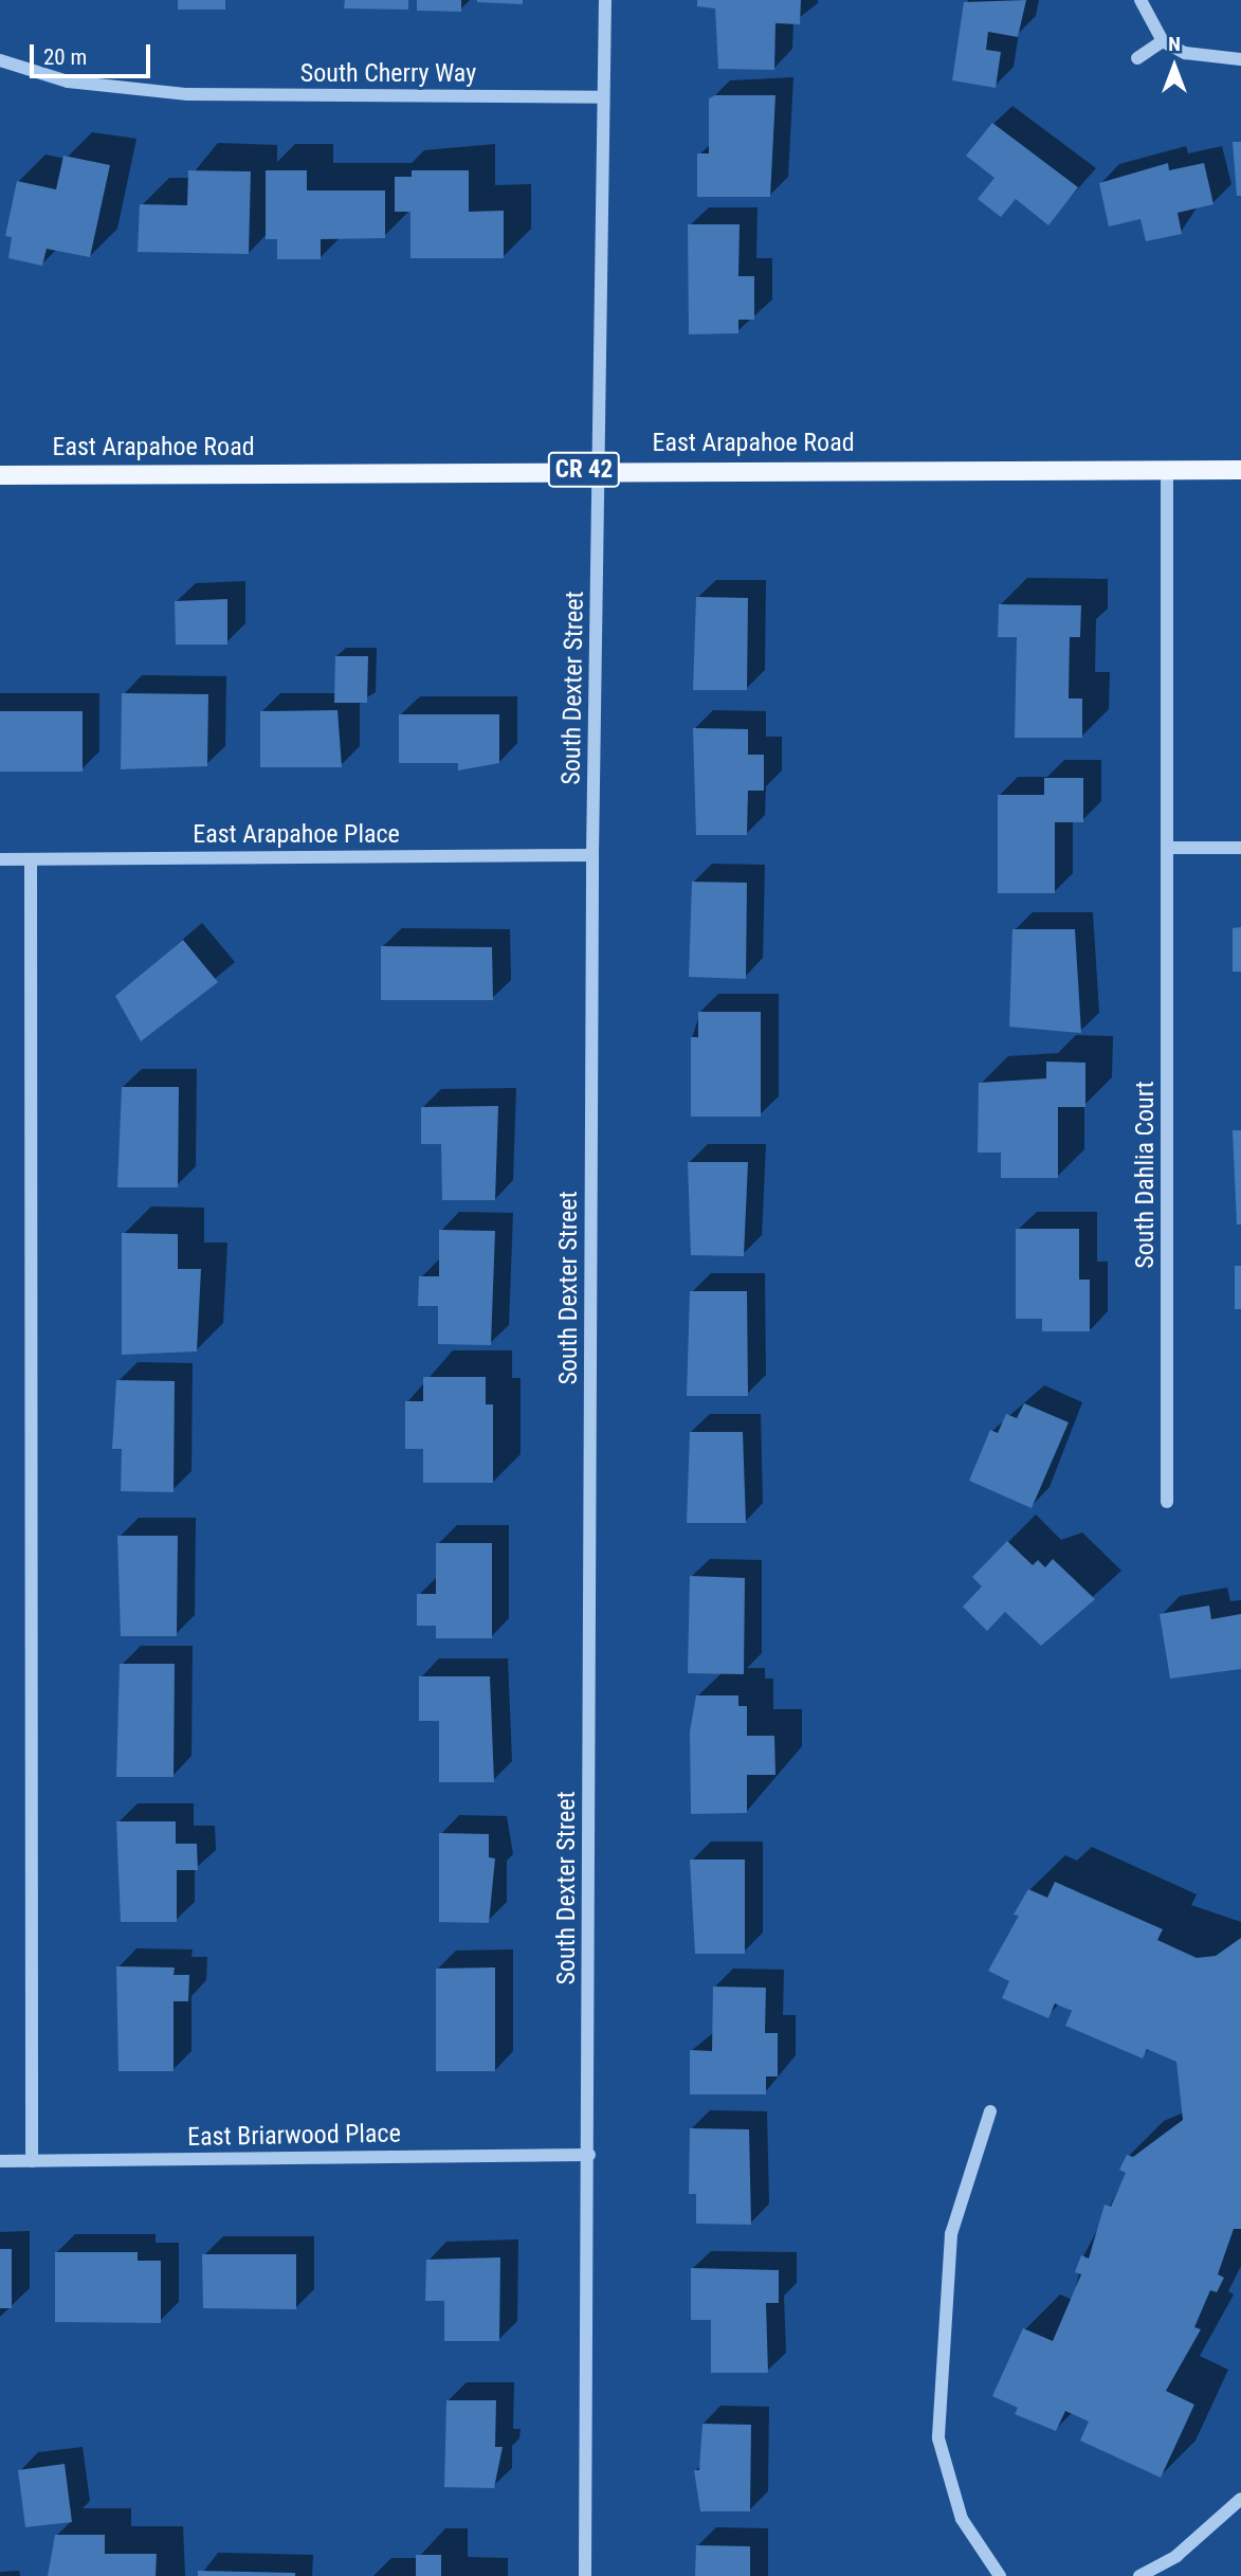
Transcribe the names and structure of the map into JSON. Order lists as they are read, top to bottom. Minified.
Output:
{"streets":{"main road":["East Arapahoe Road","CR 42"],"street":["South Cherry Way","South Dexter Street","East Arapahoe Place","South Dahlia Court","East Briarwood Place"]},"crossings":[["South Cherry Way","South Dexter Street"],["East Arapahoe Road","South Dexter Street"],["East Arapahoe Road","South Dahlia Court"],["South Dexter Street","East Arapahoe Place"],["South Dexter Street","East Briarwood Place"]],"scale_bar":"20 m","north":"top"}
